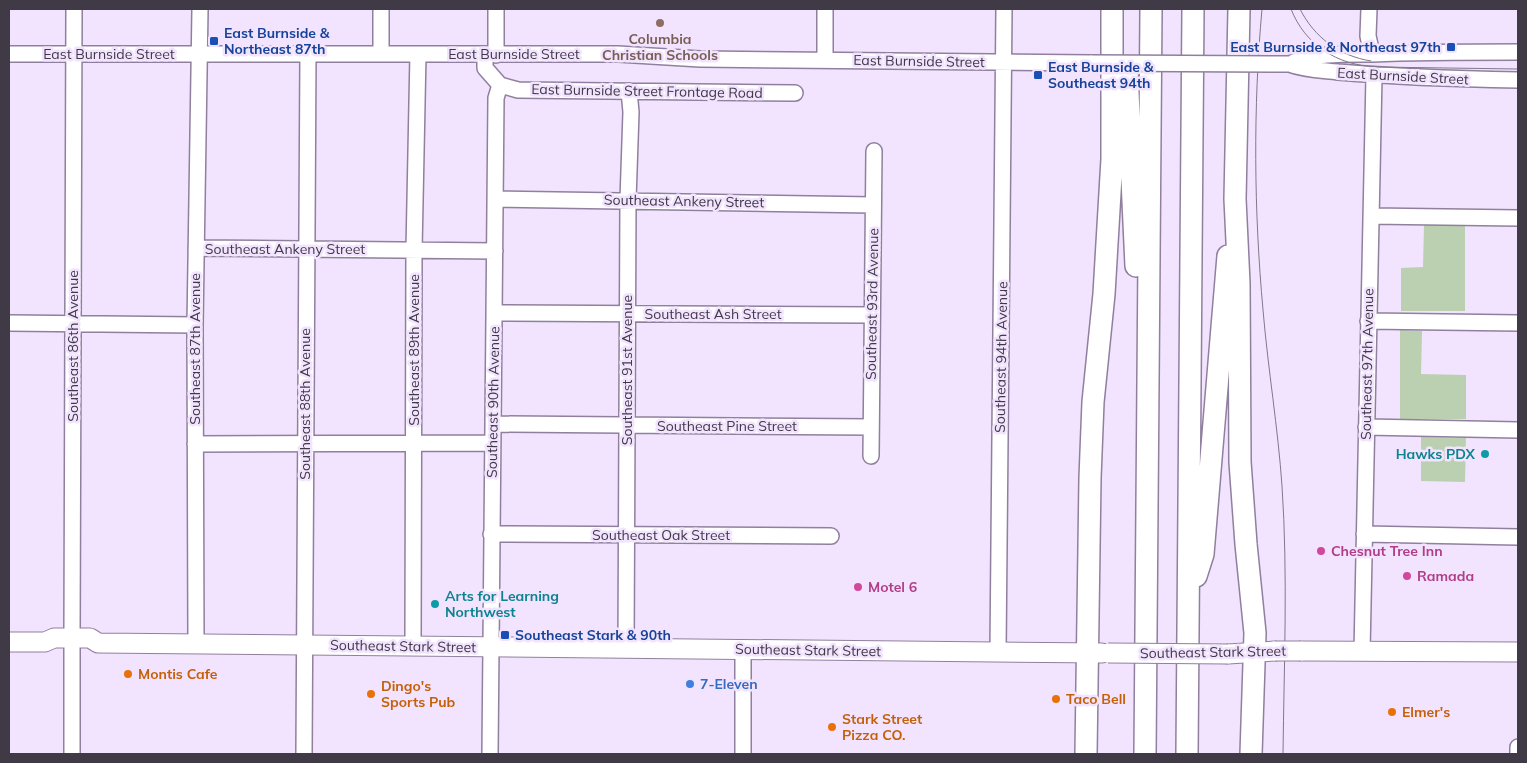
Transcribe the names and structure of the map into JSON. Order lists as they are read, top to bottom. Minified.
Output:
{"streets":{"main road":["Southeast Stark Street"],"street":["East Burnside Street","East Burnside Street Frontage Road","Southeast Ankeny Street","Southeast 93rd Avenue","Southeast Ash Street","Southeast 86th Avenue","Southeast 87th Avenue","Southeast 89th Avenue","Southeast 94th Avenue","Southeast 97th Avenue","Southeast 91st Avenue","Southeast 90th Avenue","Southeast 88th Avenue","Southeast Pine Street","Southeast Oak Street"]},"crossings":[["East Burnside Street","Southeast 86th Avenue"],["East Burnside Street","Southeast 87th Avenue"],["East Burnside Street","Southeast 89th Avenue"],["East Burnside Street","Southeast 94th Avenue"],["East Burnside Street","Southeast 97th Avenue"],["East Burnside Street","Southeast 88th Avenue"],["East Burnside Street Frontage Road","Southeast 91st Avenue"],["East Burnside Street Frontage Road","Southeast 90th Avenue"],["Southeast Ankeny Street","Southeast 93rd Avenue"],["Southeast Ankeny Street","Southeast 87th Avenue"],["Southeast Ankeny Street","Southeast 89th Avenue"],["Southeast Ankeny Street","Southeast 91st Avenue"],["Southeast Ankeny Street","Southeast 90th Avenue"],["Southeast Ankeny Street","Southeast 88th Avenue"],["Southeast 93rd Avenue","Southeast Ash Street"],["Southeast 93rd Avenue","Southeast Pine Street"],["Southeast Ash Street","Southeast 91st Avenue"],["Southeast Ash Street","Southeast 90th Avenue"],["Southeast 86th Avenue","Southeast Stark Street"],["Southeast 87th Avenue","Southeast Stark Street"],["Southeast 89th Avenue","Southeast Stark Street"],["Southeast 94th Avenue","Southeast Stark Street"],["Southeast 97th Avenue","Southeast Stark Street"],["Southeast 91st Avenue","Southeast Pine Street"],["Southeast 91st Avenue","Southeast Oak Street"],["Southeast 91st Avenue","Southeast Stark Street"],["Southeast 90th Avenue","Southeast Pine Street"],["Southeast 90th Avenue","Southeast Oak Street"],["Southeast 90th Avenue","Southeast Stark Street"],["Southeast 88th Avenue","Southeast Stark Street"]],"places":{"other":["Columbia Christian Schools","Hawks PDX","Chesnut Tree Inn","Ramada","Motel 6","Arts for Learning Northwest","Montis Cafe","7-Eleven","Dingo's Sports Pub","Taco Bell","Elmer's","Stark Street Pizza CO."],"transit":["East Burnside & Northeast 87th","East Burnside & Northeast 97th","East Burnside & Southeast 94th","Southeast Stark & 90th"]}}
